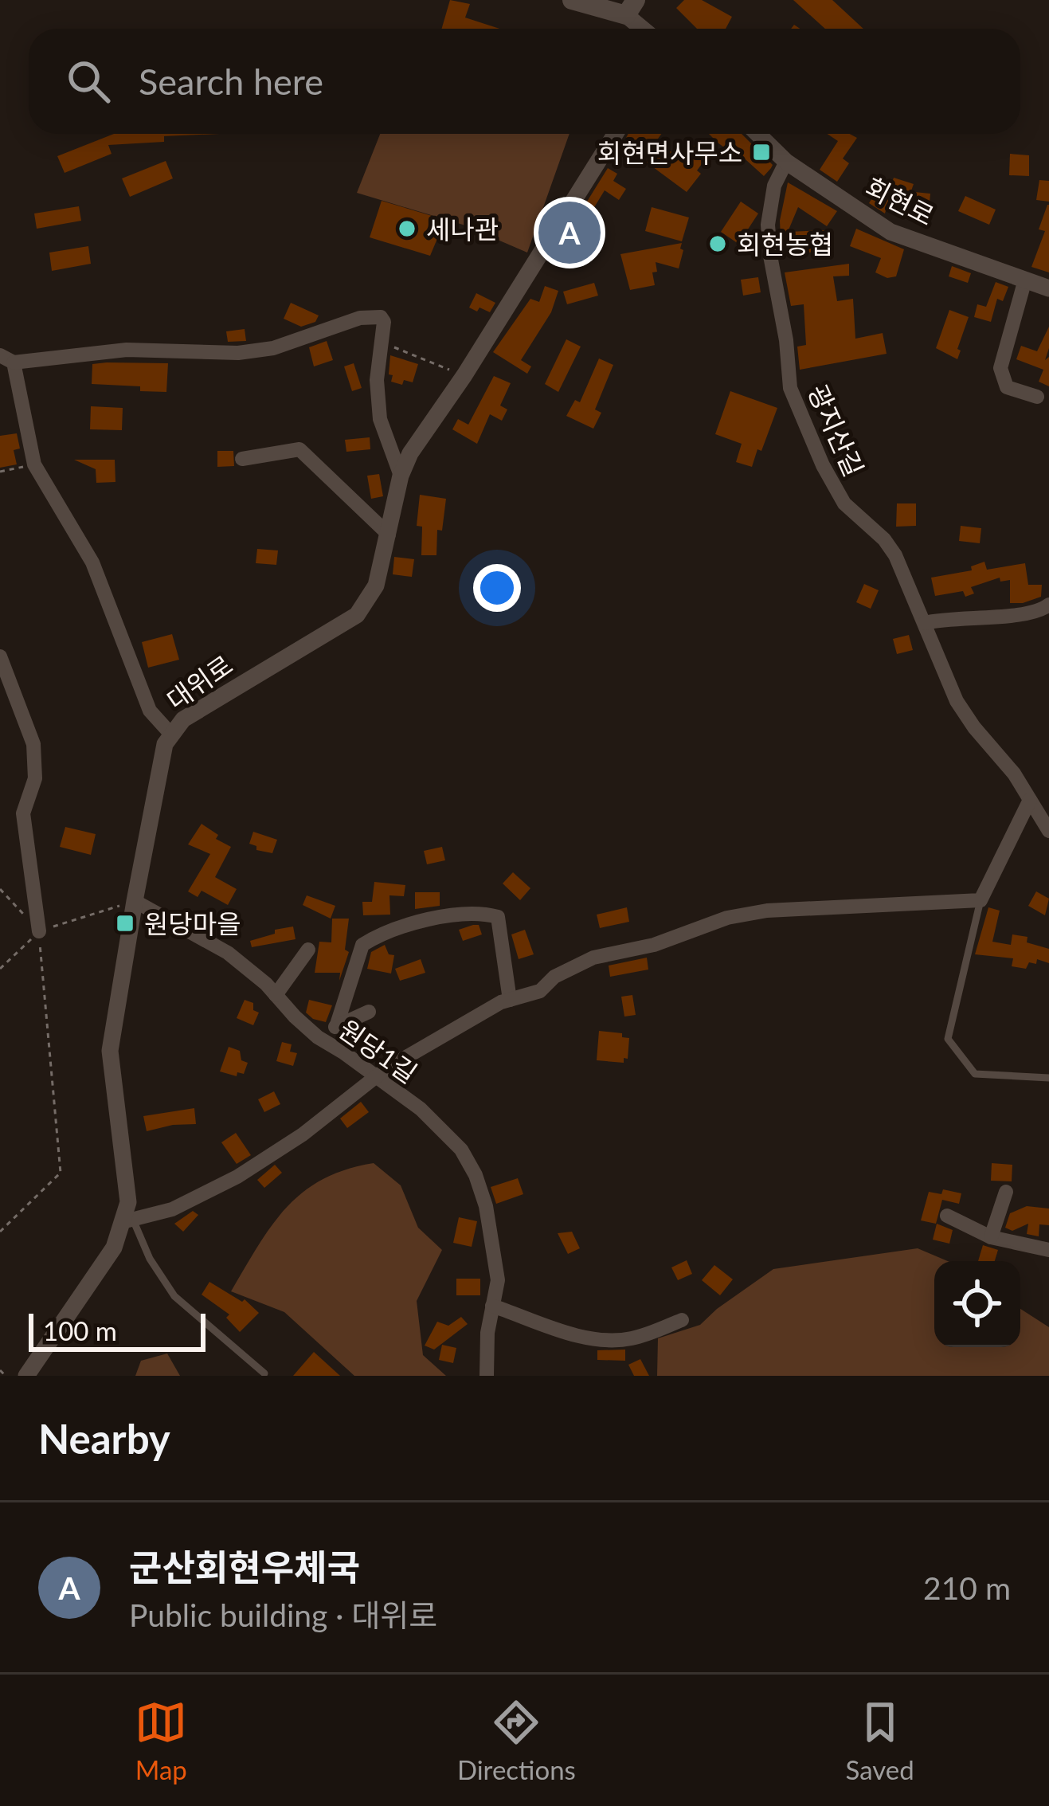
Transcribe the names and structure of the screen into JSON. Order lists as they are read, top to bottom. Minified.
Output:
{"streets":{"street":["회현로","광지산길","대위로","원당1길"]},"crossings":[["회현로","광지산길"],["대위로","원당1길"]],"places":{"transit":["회현면사무소","원당마을"],"other":["세나관","회현농협"]},"scale_bar":"100 m","page":{"search":"Search here","pins":"A","scale":"100 m","heading":"Nearby","list":[{"mark":"A","name":"군산회현우체국","note":"Public building · 대위로","value":"210 m"}],"nav":["Map","Directions","Saved"]}}
